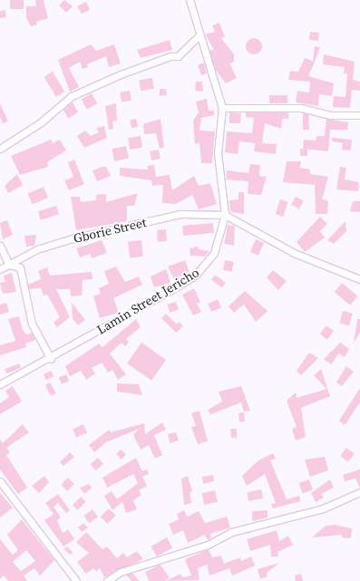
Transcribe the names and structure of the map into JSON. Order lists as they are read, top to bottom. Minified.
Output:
{"streets":{"street":["Gborie Street","Lamin Street Jericho"]},"crossings":[["Gborie Street","Lamin Street Jericho"]]}
